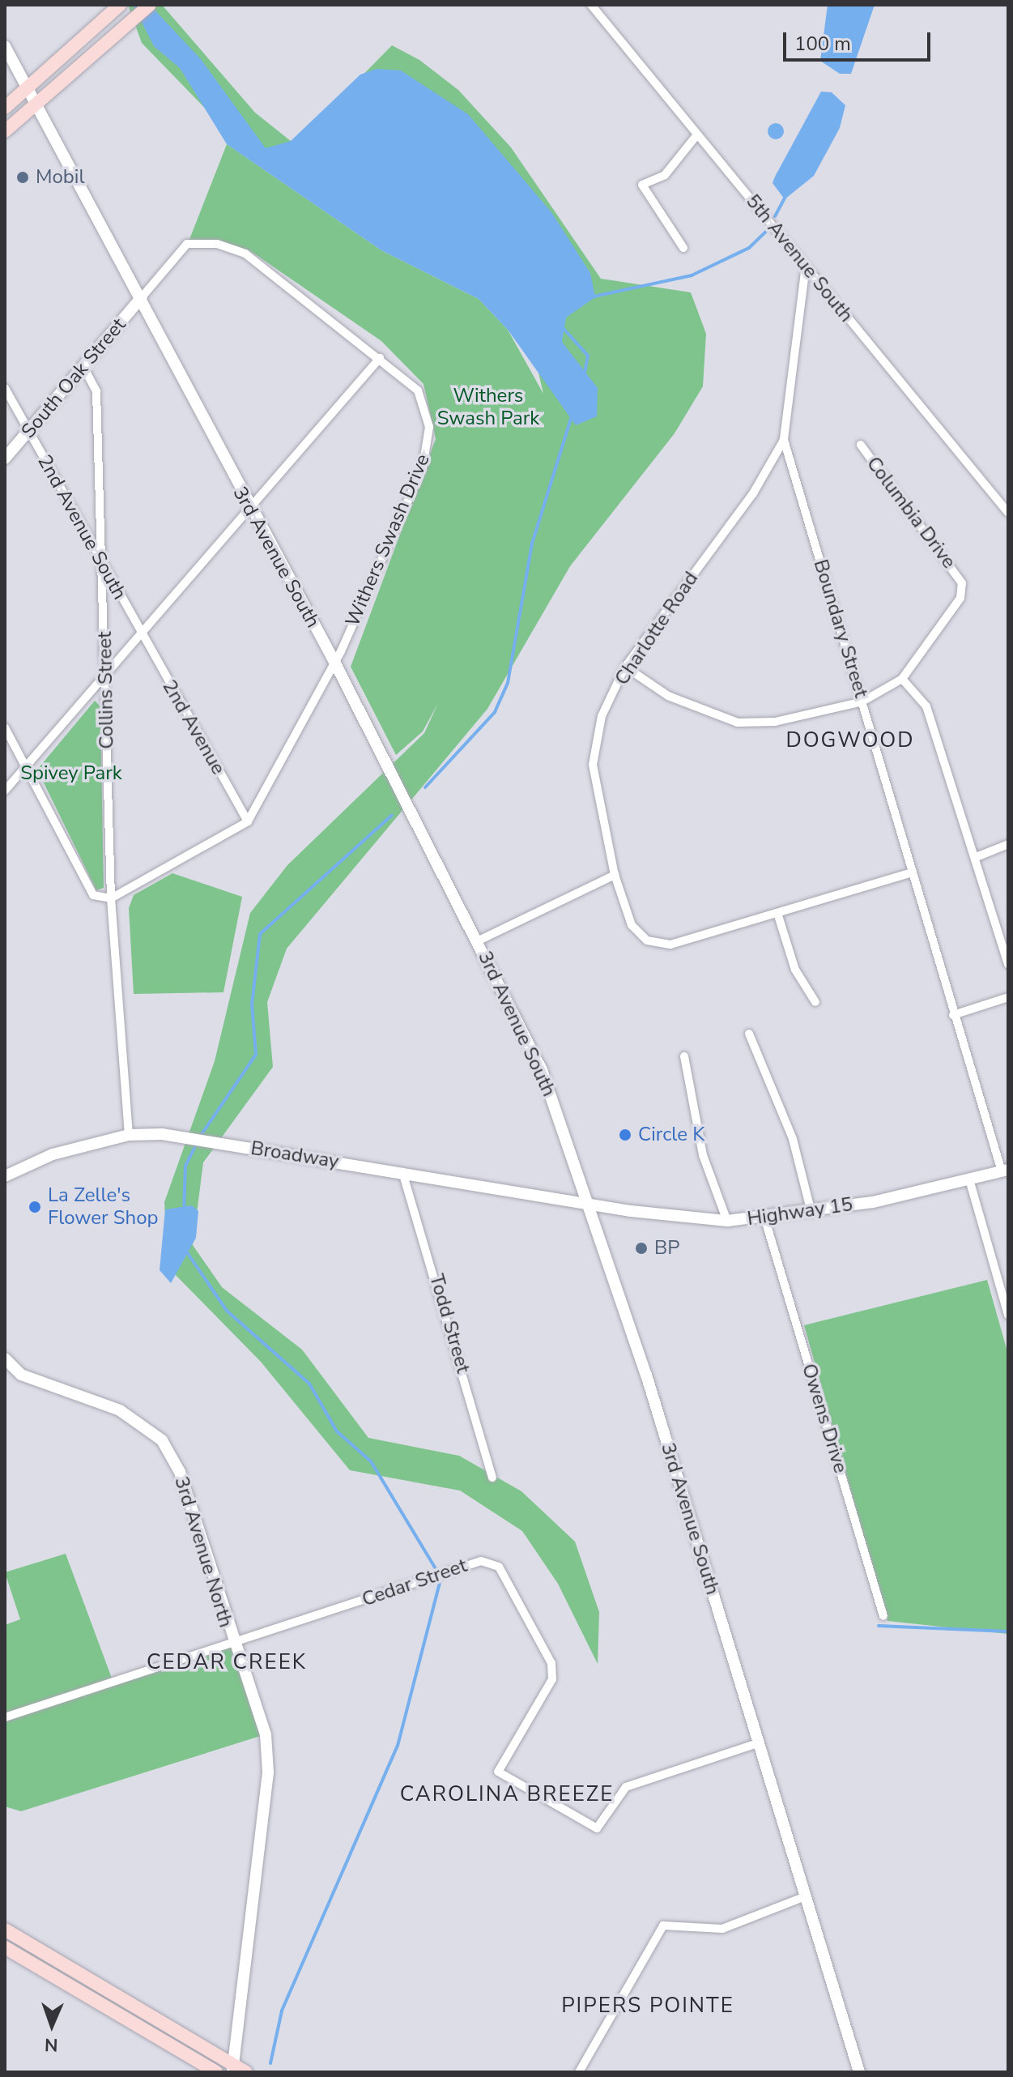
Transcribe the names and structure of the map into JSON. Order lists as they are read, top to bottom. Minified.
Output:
{"streets":{"main road":["South Oak Street","3rd Avenue South","Broadway","Highway 15","3rd Avenue North"],"street":["5th Avenue South","Columbia Drive","2nd Avenue South","Withers Swash Drive","Charlotte Road","Boundary Street","Collins Street","2nd Avenue","Todd Street","Owens Drive","Cedar Street"]},"crossings":[["5th Avenue South","Boundary Street"],["South Oak Street","2nd Avenue South"],["South Oak Street","Withers Swash Drive"],["South Oak Street","3rd Avenue South"],["South Oak Street","Collins Street"],["Columbia Drive","Charlotte Road"],["Columbia Drive","Boundary Street"],["2nd Avenue South","Collins Street"],["2nd Avenue South","2nd Avenue"],["Withers Swash Drive","3rd Avenue South"],["Withers Swash Drive","2nd Avenue"],["3rd Avenue South","Broadway"],["3rd Avenue South","Highway 15"],["3rd Avenue South","Cedar Street"],["Charlotte Road","Boundary Street"],["Boundary Street","Highway 15"],["Collins Street","Broadway"],["Broadway","Highway 15"],["Broadway","Todd Street"],["Highway 15","Owens Drive"],["3rd Avenue North","Cedar Street"]],"districts":["DOGWOOD","CEDAR CREEK","CAROLINA BREEZE","PIPERS POINTE"],"parks":["Withers Swash Park","Spivey Park"],"places":["Mobil","Circle K","La Zelle's Flower Shop","BP"],"scale_bar":"100 m","north":"bottom"}
